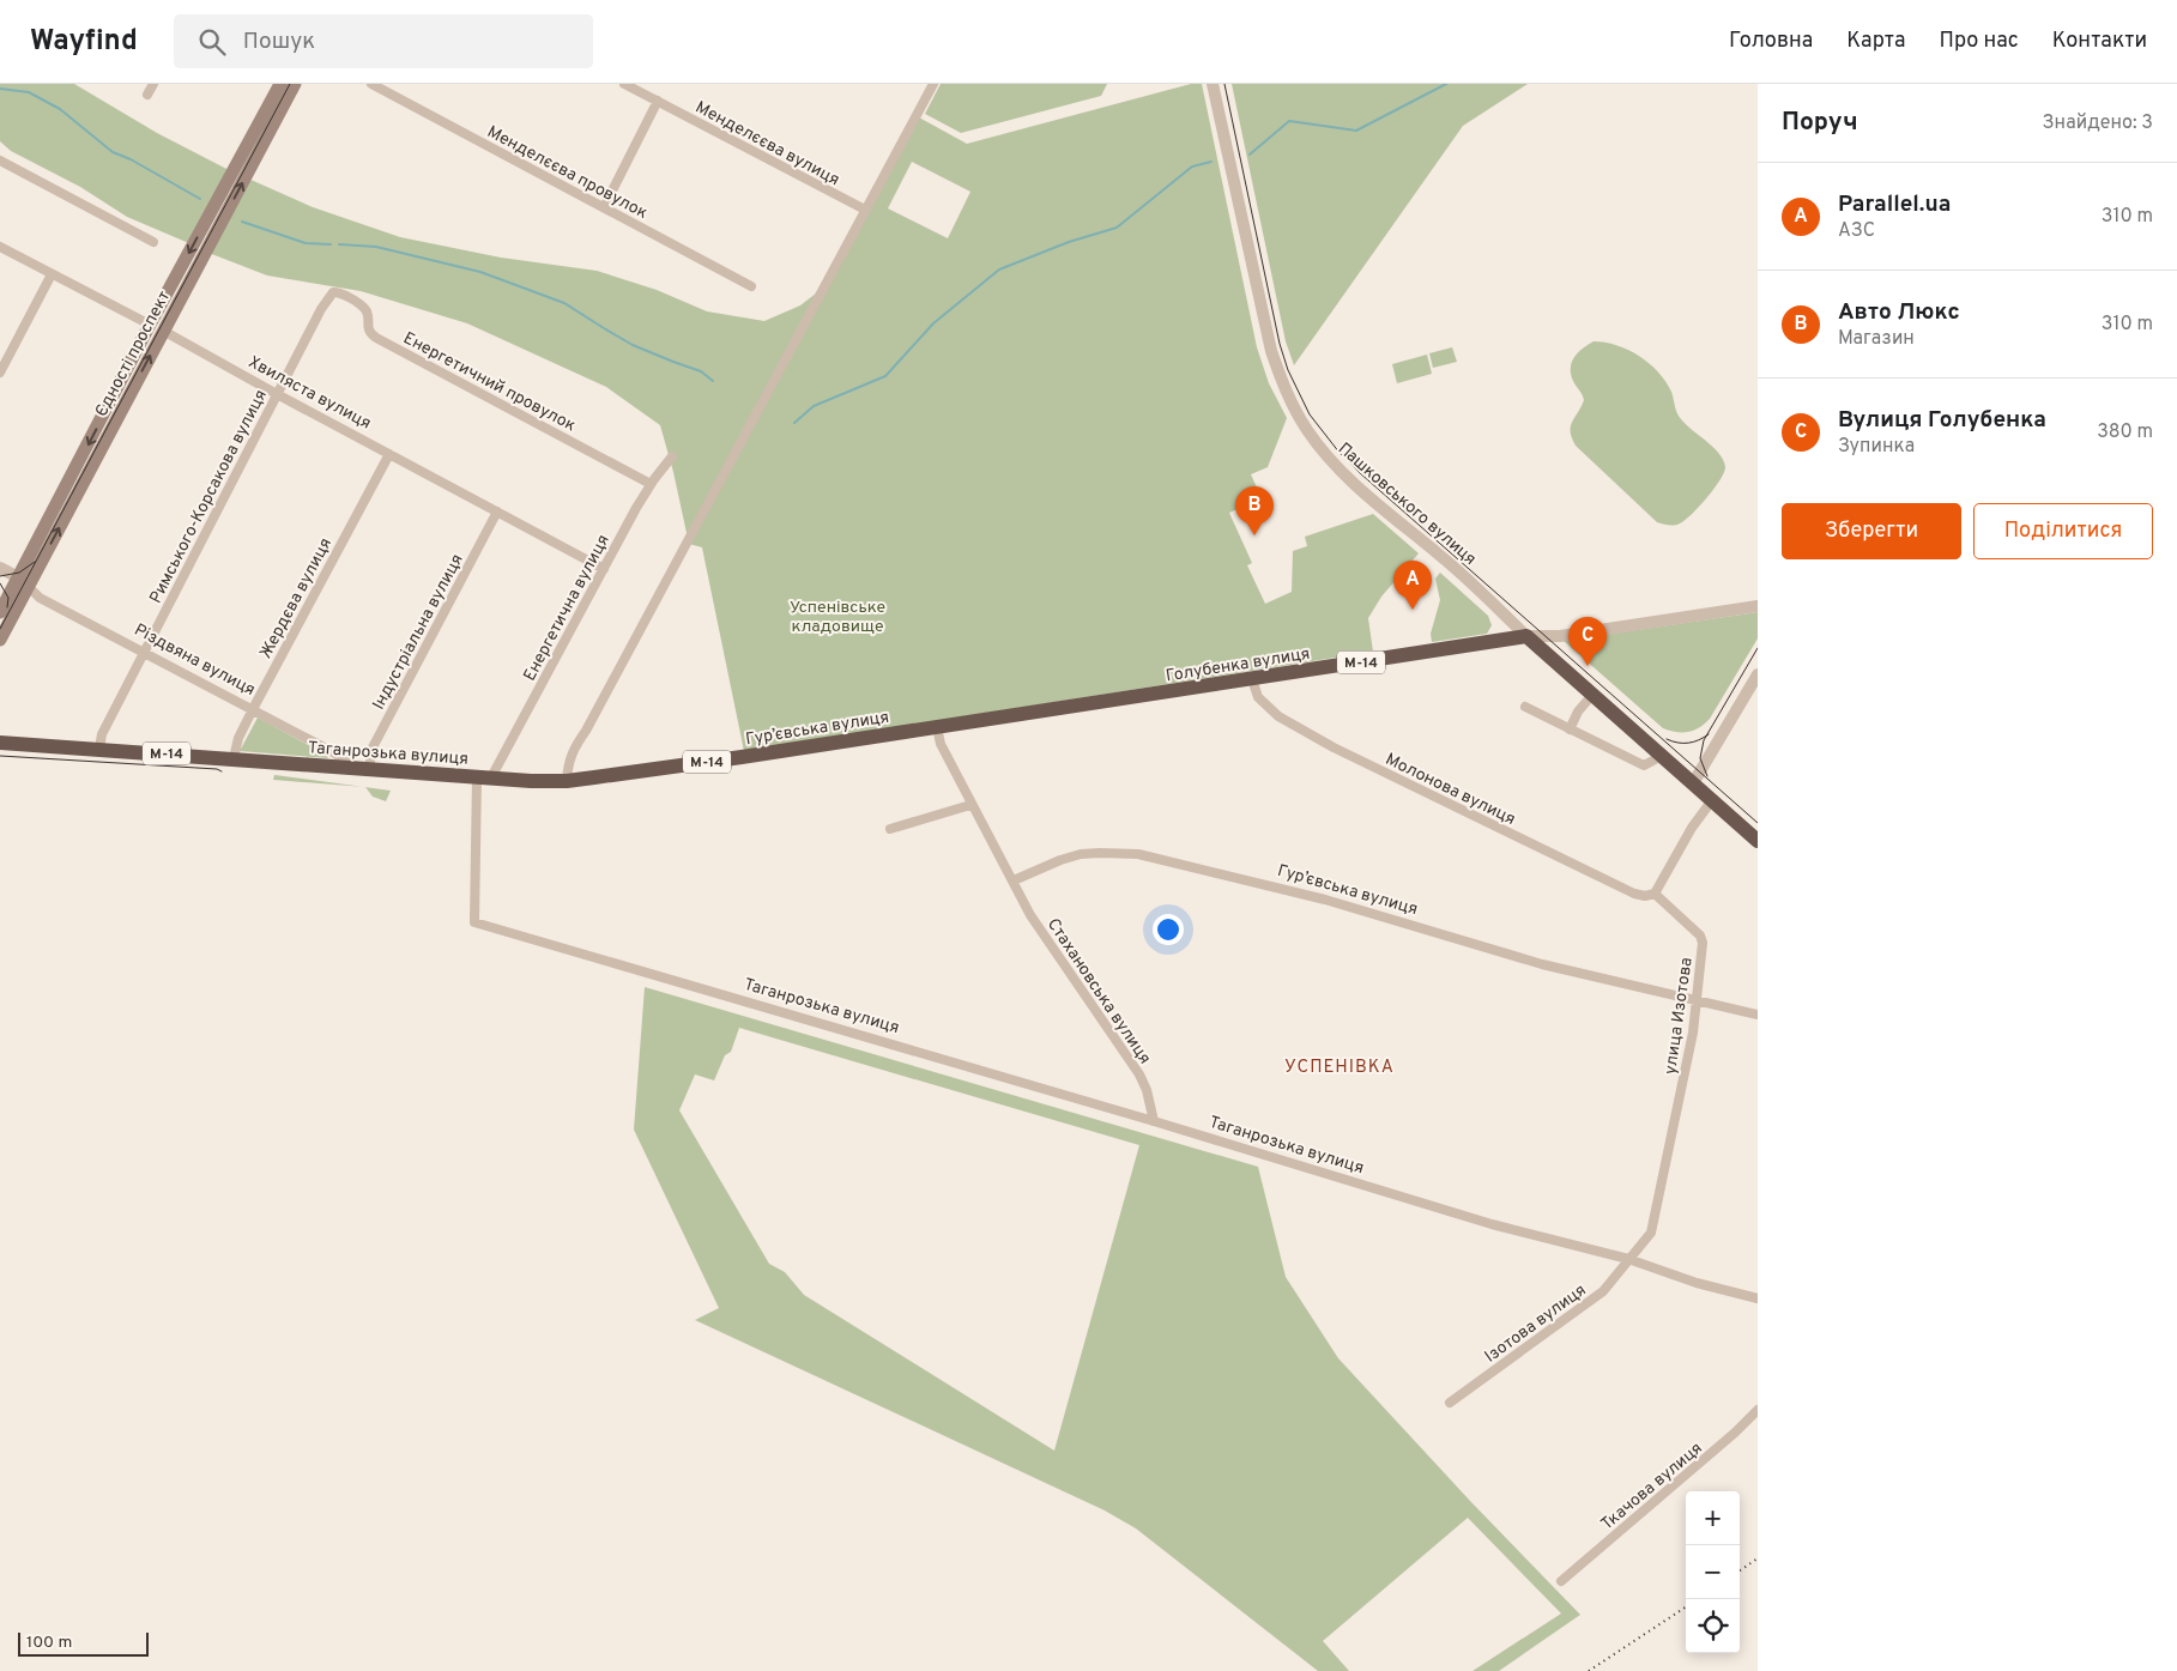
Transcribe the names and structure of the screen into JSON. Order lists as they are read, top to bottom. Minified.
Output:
{"streets":{"highway":["Пашковського вулиця","М-14","Голубенка вулиця","Гур’євська вулиця","Таганрозька вулиця"],"main road":["Єдності проспект","Хвиляста вулиця"],"street":["Менделєєва вулиця","Менделєєва провулок","Енергетичний провулок","Римського-Корсакова вулиця","Жердєва вулиця","Енергетична вулиця","Індустріальна вулиця","Різдвяна вулиця","Молонова вулиця","Стахановська вулиця","улица Изотова","Ізотова вулиця","Ткачова вулиця"]},"crossings":[["Єдності проспект","Хвиляста вулиця"],["Єдності проспект","Різдвяна вулиця"],["Енергетичний провулок","Римського-Корсакова вулиця"],["Енергетичний провулок","Енергетична вулиця"],["Хвиляста вулиця","Римського-Корсакова вулиця"],["Хвиляста вулиця","Жердєва вулиця"],["Хвиляста вулиця","Енергетична вулиця"],["Хвиляста вулиця","Індустріальна вулиця"],["Римського-Корсакова вулиця","Різдвяна вулиця"],["Римського-Корсакова вулиця","Таганрозька вулиця"],["Пашковського вулиця","Голубенка вулиця"],["Жердєва вулиця","Різдвяна вулиця"],["Жердєва вулиця","Таганрозька вулиця"],["Енергетична вулиця","Гур’євська вулиця"],["Енергетична вулиця","Таганрозька вулиця"],["Індустріальна вулиця","Таганрозька вулиця"],["Різдвяна вулиця","Таганрозька вулиця"],["Голубенка вулиця","Гур’євська вулиця"],["Голубенка вулиця","Молонова вулиця"],["Гур’євська вулиця","Таганрозька вулиця"],["Гур’євська вулиця","Стахановська вулиця"],["Гур’євська вулиця","улица Изотова"],["Таганрозька вулиця","Стахановська вулиця"],["Таганрозька вулиця","улица Изотова"],["Таганрозька вулиця","Ізотова вулиця"],["Молонова вулиця","улица Изотова"],["улица Изотова","Ізотова вулиця"]],"districts":["УСПЕНІВКА"],"parks":["Успенівське кладовище"],"scale_bar":"100 m","page":{"header":"Wayfind","search":"Пошук","nav":["Головна","Карта","Про нас","Контакти"],"heading":["Поруч","Знайдено: 3"],"list":[{"mark":"A","name":"Parallel.ua","note":"АЗС","value":"310 m"},{"mark":"B","name":"Авто Люкс","note":"Магазин","value":"310 m"},{"mark":"C","name":"Вулиця Голубенка","note":"Зупинка","value":"380 m"}],"buttons":["Зберегти","Поділитися"],"pins":["B","A","C"],"map_buttons":["+","−"],"scale":"100 m"}}
